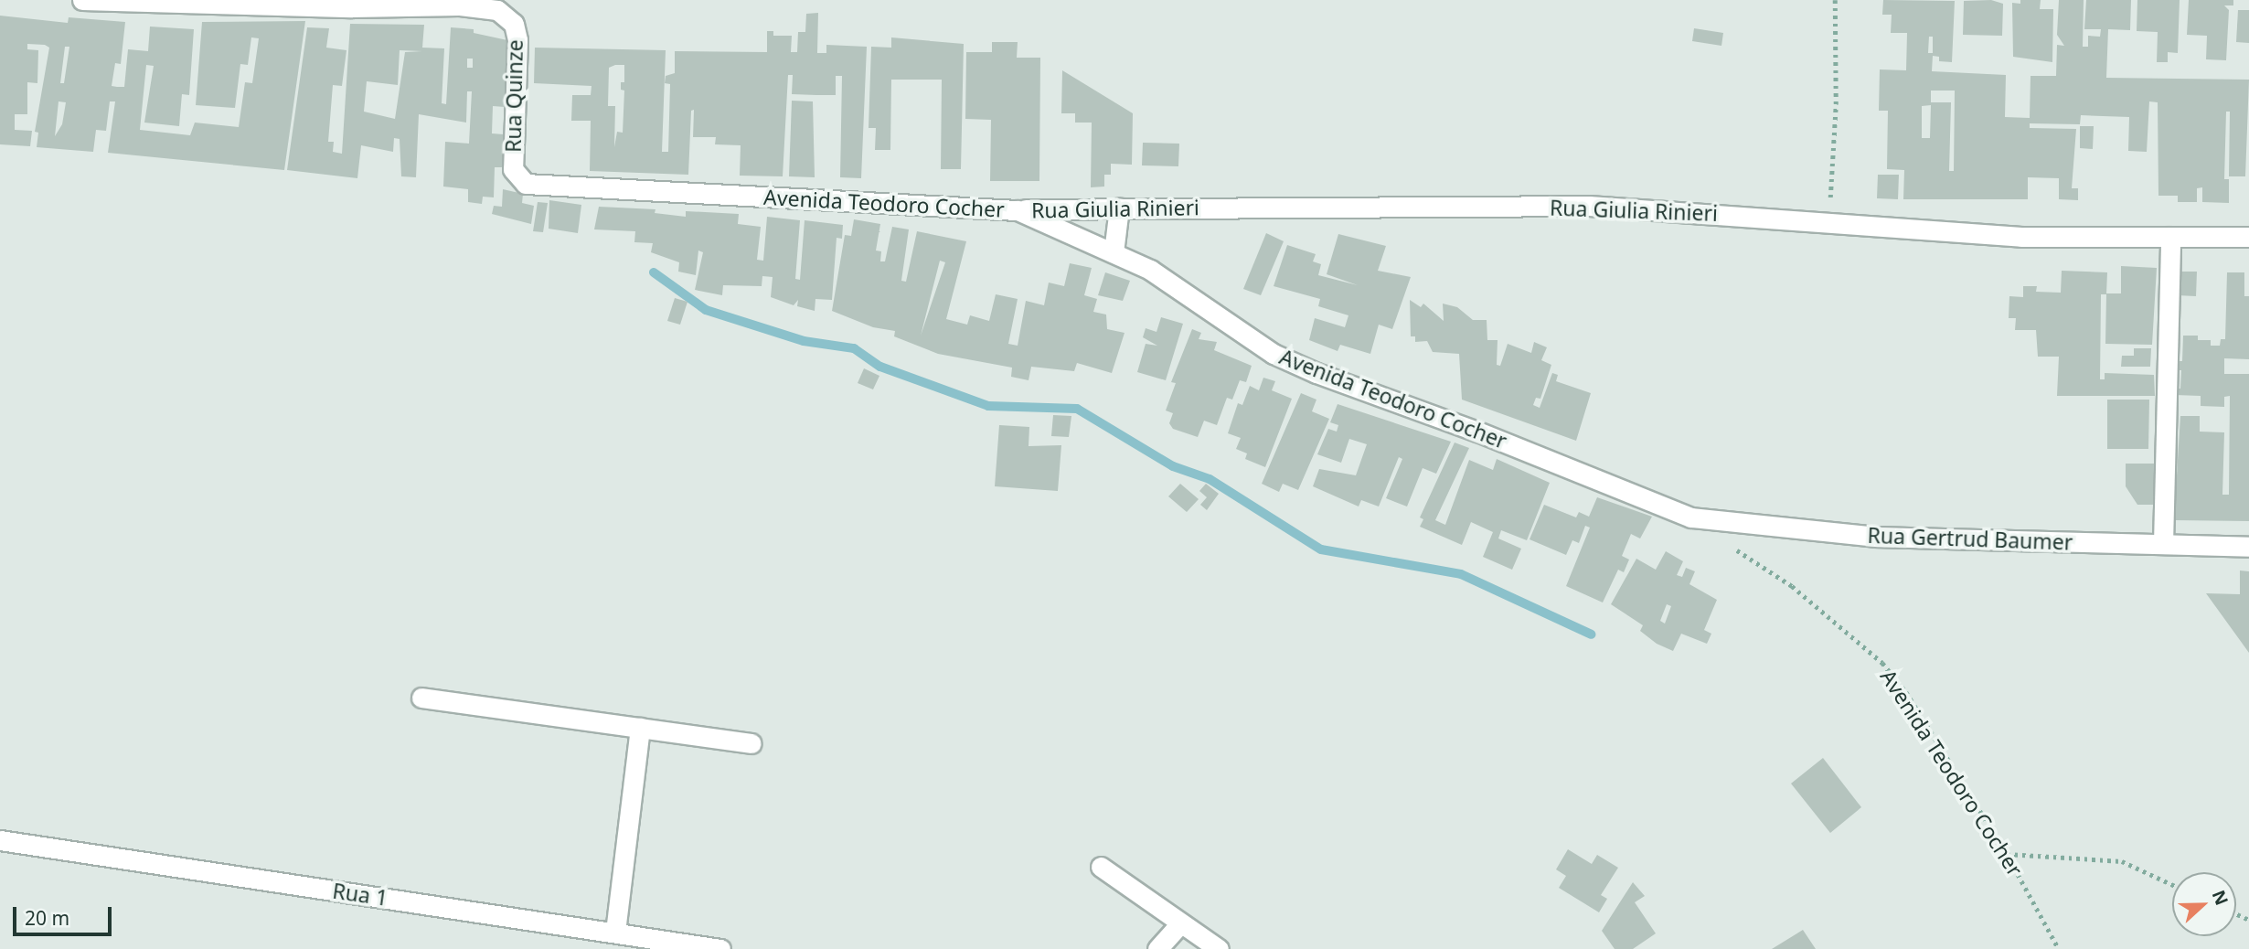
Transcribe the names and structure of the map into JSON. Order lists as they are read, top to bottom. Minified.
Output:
{"streets":{"street":["Rua Quinze","Avenida Teodoro Cocher","Rua Giulia Rinieri","Rua Gertrud Baumer","Rua 1"]},"crossings":[["Rua Quinze","Avenida Teodoro Cocher"],["Avenida Teodoro Cocher","Rua Giulia Rinieri"],["Avenida Teodoro Cocher","Rua Gertrud Baumer"]],"scale_bar":"20 m","north":"right"}
